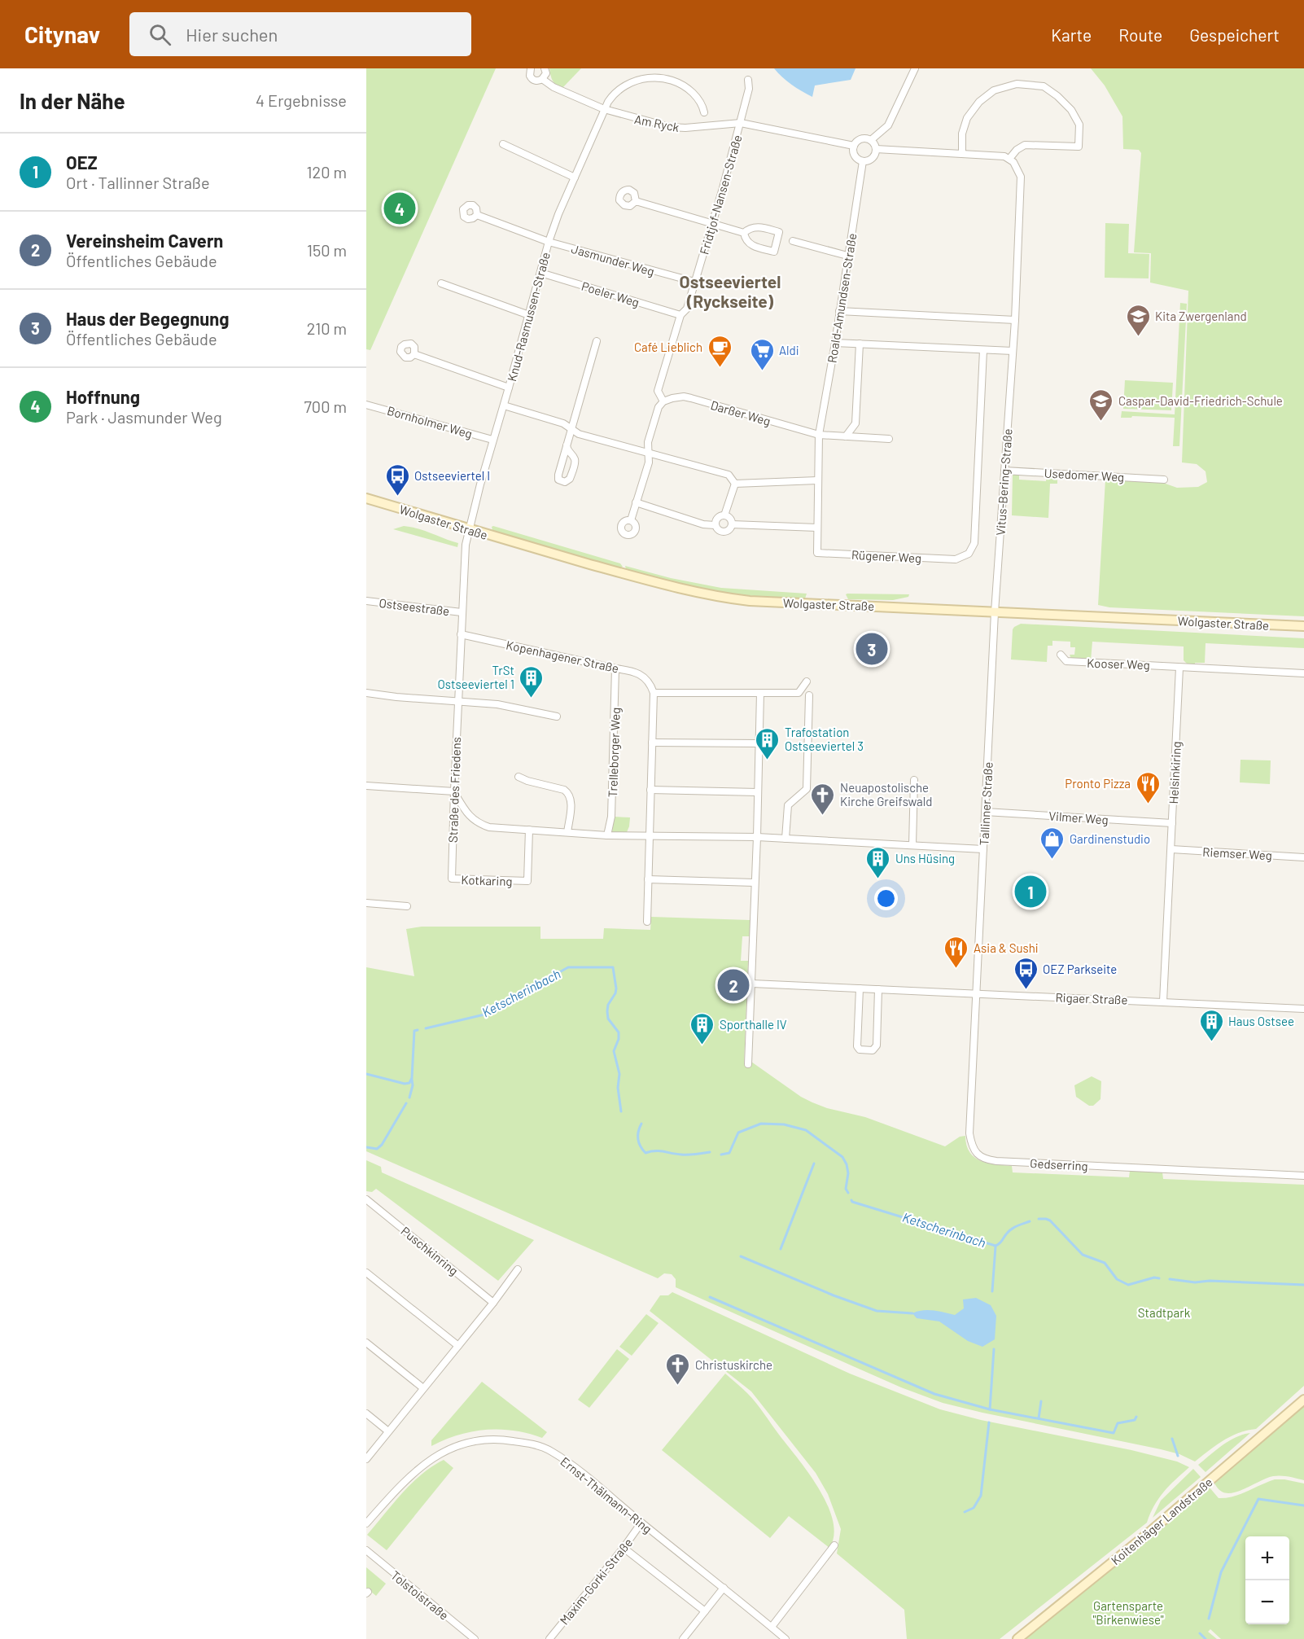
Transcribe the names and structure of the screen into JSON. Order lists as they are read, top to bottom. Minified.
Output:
{"streets":{"main road":["Wolgaster Straße","Koitenhäger Landstraße"],"street":["Am Ryck","Fridtjof-Nansen-Straße","Jasmunder Weg","Poeler Weg","Roald-Amundsen-Straße","Knud-Rasmussen-Straße","Darßer Weg","Bornholmer Weg","Usedomer Weg","Vitus-Bering-Straße","Rügener Weg","Ostseestraße","Kopenhagener Straße","Kooser Weg","Trelleborger Weg","Helsinkiring","Straße des Friedens","Tallinner Straße","Vilmer Weg","Riemser Weg","Kotkaring","Rigaer Straße","Gedserring","Puschkinring","Ernst-Thälmann-Ring","Maxim-Gorki-Straße","Tolstoistraße"]},"crossings":[["Am Ryck","Fridtjof-Nansen-Straße"],["Am Ryck","Roald-Amundsen-Straße"],["Am Ryck","Knud-Rasmussen-Straße"],["Fridtjof-Nansen-Straße","Jasmunder Weg"],["Fridtjof-Nansen-Straße","Poeler Weg"],["Fridtjof-Nansen-Straße","Darßer Weg"],["Jasmunder Weg","Knud-Rasmussen-Straße"],["Poeler Weg","Knud-Rasmussen-Straße"],["Roald-Amundsen-Straße","Darßer Weg"],["Roald-Amundsen-Straße","Rügener Weg"],["Knud-Rasmussen-Straße","Bornholmer Weg"],["Knud-Rasmussen-Straße","Wolgaster Straße"],["Knud-Rasmussen-Straße","Straße des Friedens"],["Usedomer Weg","Vitus-Bering-Straße"],["Vitus-Bering-Straße","Wolgaster Straße"],["Vitus-Bering-Straße","Rügener Weg"],["Vitus-Bering-Straße","Tallinner Straße"],["Wolgaster Straße","Straße des Friedens"],["Wolgaster Straße","Tallinner Straße"],["Ostseestraße","Straße des Friedens"],["Kopenhagener Straße","Trelleborger Weg"],["Kopenhagener Straße","Straße des Friedens"],["Kooser Weg","Helsinkiring"],["Helsinkiring","Vilmer Weg"],["Helsinkiring","Riemser Weg"],["Helsinkiring","Rigaer Straße"],["Straße des Friedens","Kotkaring"],["Tallinner Straße","Vilmer Weg"],["Tallinner Straße","Rigaer Straße"],["Tallinner Straße","Gedserring"],["Rigaer Straße","Gedserring"],["Ernst-Thälmann-Ring","Maxim-Gorki-Straße"]],"districts":["Ostseeviertel (Ryckseite)"],"water":["Ketscherinbach"],"parks":["Stadtpark","Gartensparte \"Birkenwiese\""],"places":{"school or university":["Kita Zwergenland","Caspar-David-Friedrich-Schule"],"cafe":["Café Lieblich"],"supermarket":["Aldi"],"bus stop":["Ostseeviertel I","OEZ Parkseite"],"building":["TrSt Ostseeviertel 1","Trafostation Ostseeviertel 3","Uns Hüsing","Haus Ostsee","Sporthalle IV"],"restaurant":["Pronto Pizza","Asia & Sushi"],"church":["Neuapostolische Kirche Greifswald","Christuskirche"],"shop":["Gardinenstudio"]},"page":{"header":"Citynav","search":"Hier suchen","nav":["Karte","Route","Gespeichert"],"heading":["In der Nähe","4 Ergebnisse"],"list":[{"mark":"1","name":"OEZ","note":"Ort · Tallinner Straße","value":"120 m"},{"mark":"2","name":"Vereinsheim Cavern","note":"Öffentliches Gebäude","value":"150 m"},{"mark":"3","name":"Haus der Begegnung","note":"Öffentliches Gebäude","value":"210 m"},{"mark":"4","name":"Hoffnung","note":"Park · Jasmunder Weg","value":"700 m"}],"pins":["4","3","1","2"],"map_buttons":["+","−"]}}
